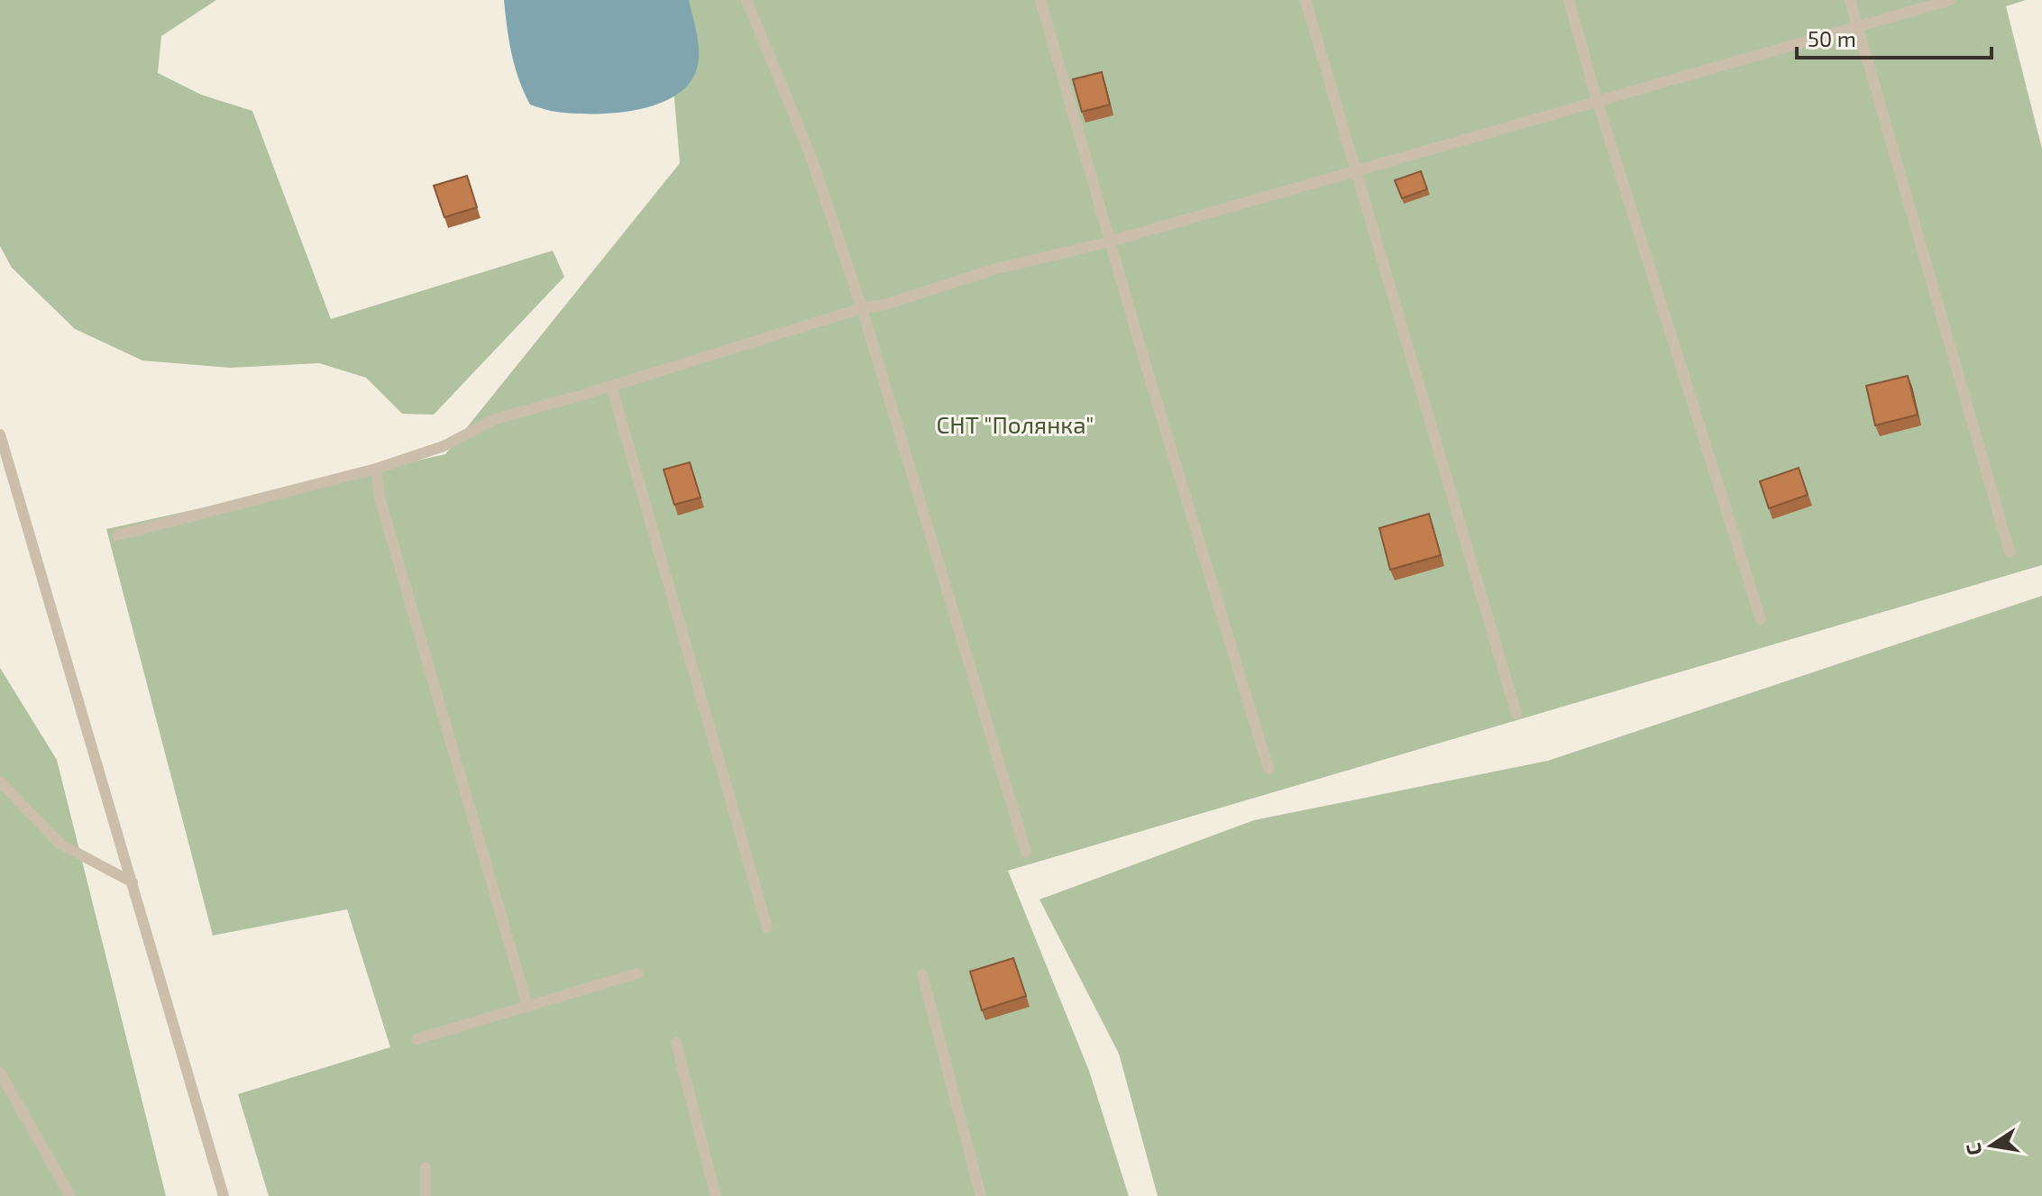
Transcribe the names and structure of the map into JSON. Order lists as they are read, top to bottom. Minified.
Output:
{"parks":["СНТ \"Полянка\""],"scale_bar":"50 m","north":"left"}
